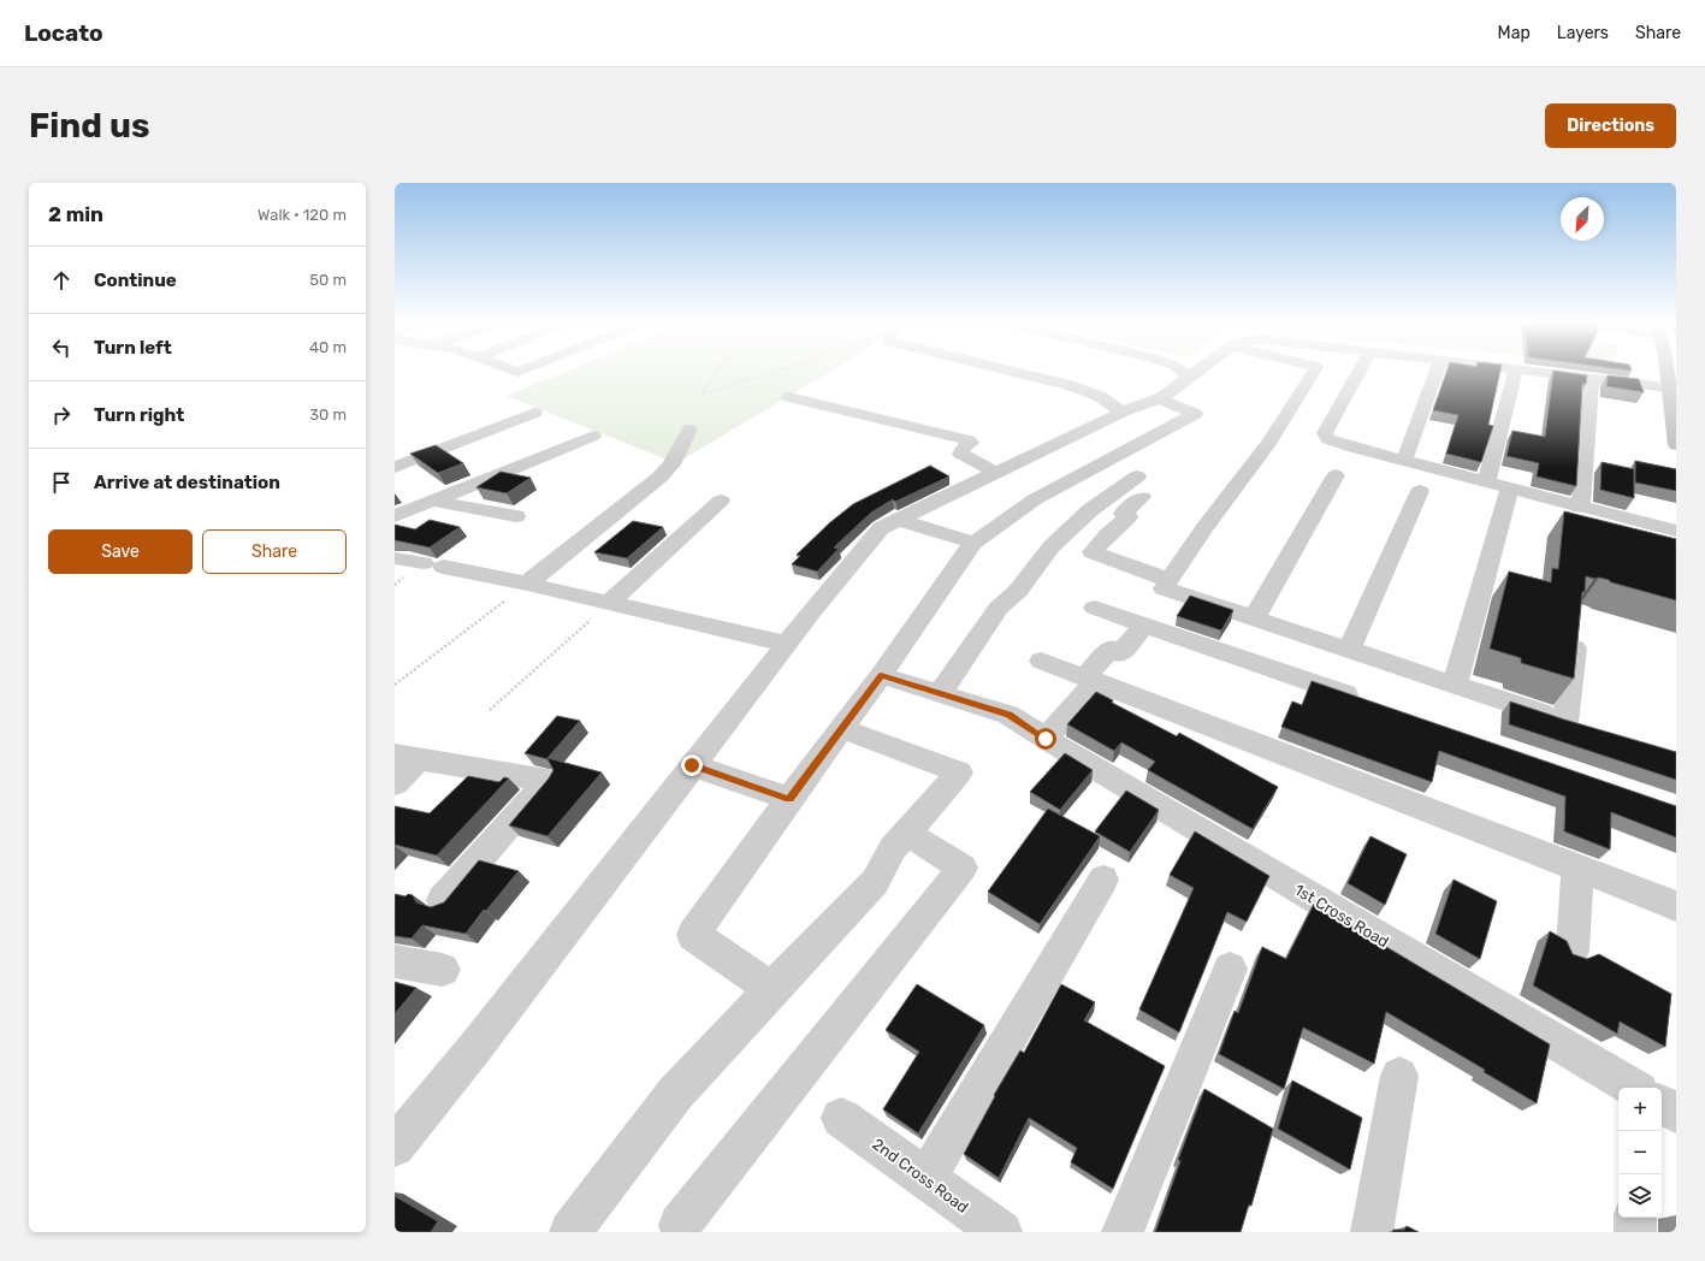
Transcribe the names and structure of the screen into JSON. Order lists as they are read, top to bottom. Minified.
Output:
{"streets":{"street":["1st Cross Road","2nd Cross Road"]},"north":"bottom left","page":{"header":"Locato","nav":["Map","Layers","Share"],"buttons":["Directions",["Save","Share"]],"title":"Find us","heading":["2 min","Walk · 120 m"],"list":[["Continue","50 m"],["Turn left","40 m"],["Turn right","30 m"],"Arrive at destination"],"map_buttons":["+","−"]}}
